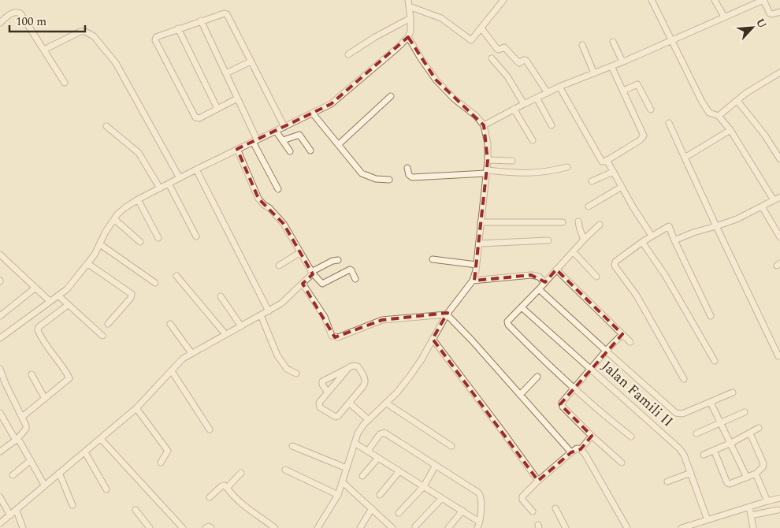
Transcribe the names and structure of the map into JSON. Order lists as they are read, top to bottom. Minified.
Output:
{"streets":{"street":["Jalan Famili II"]},"scale_bar":"100 m","north":"top right"}
